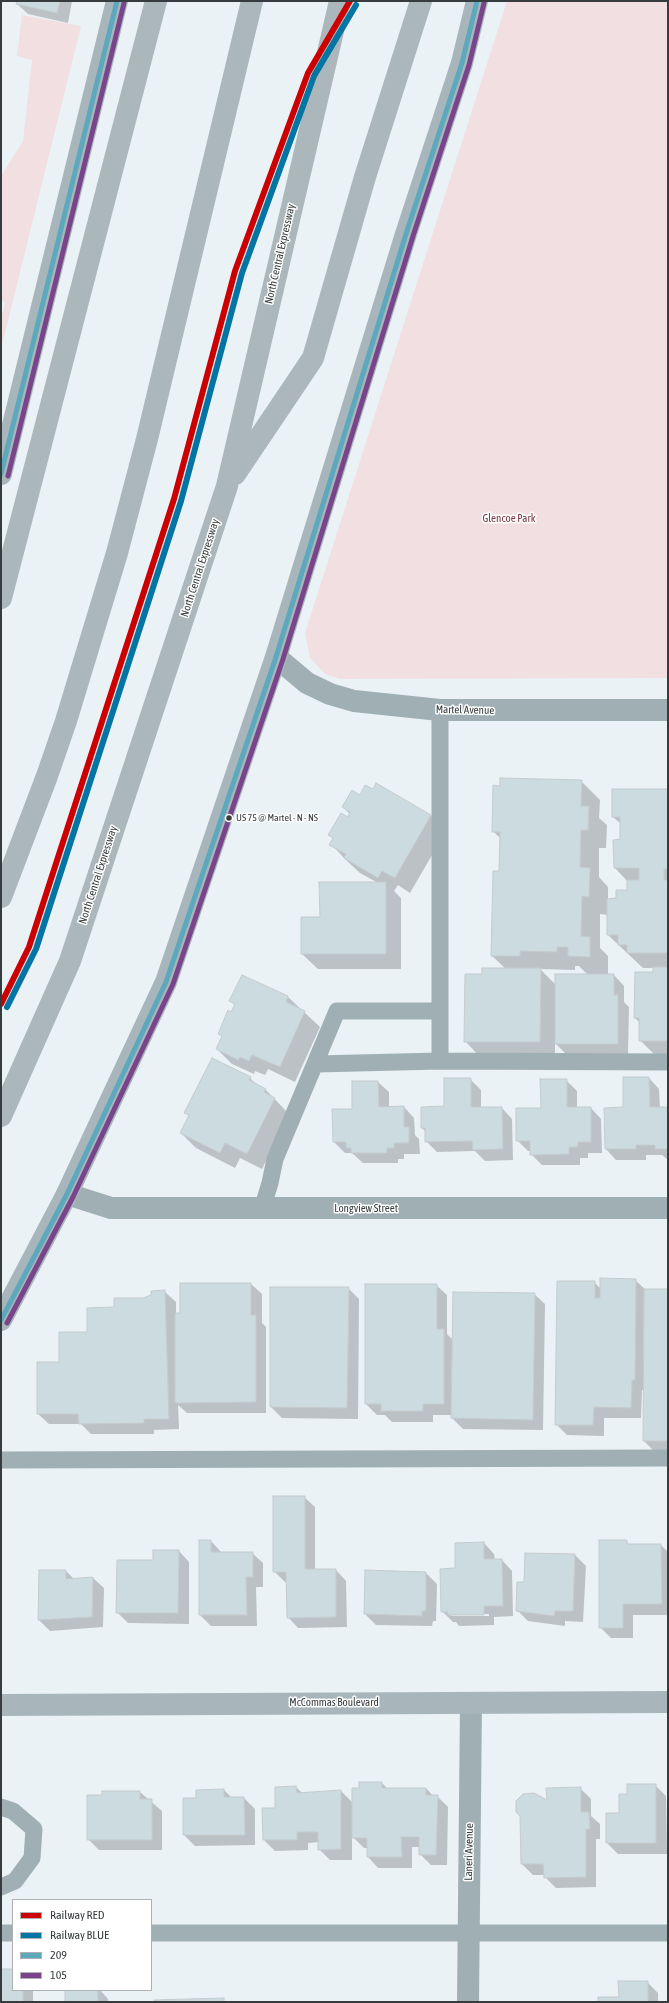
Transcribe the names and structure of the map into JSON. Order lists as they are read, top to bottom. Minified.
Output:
{"streets":{"highway":["North Central Expressway"],"main road":["McCommas Boulevard"],"street":["Martel Avenue","Longview Street","Laneri Avenue"]},"crossings":[["McCommas Boulevard","Laneri Avenue"]],"parks":["Glencoe Park"],"places":["US 75 @ Martel - N - NS"],"lines":["rail line RED","transit line 209","transit line 105","rail line BLUE"],"legend":["Railway RED","Railway BLUE","209","105"]}
